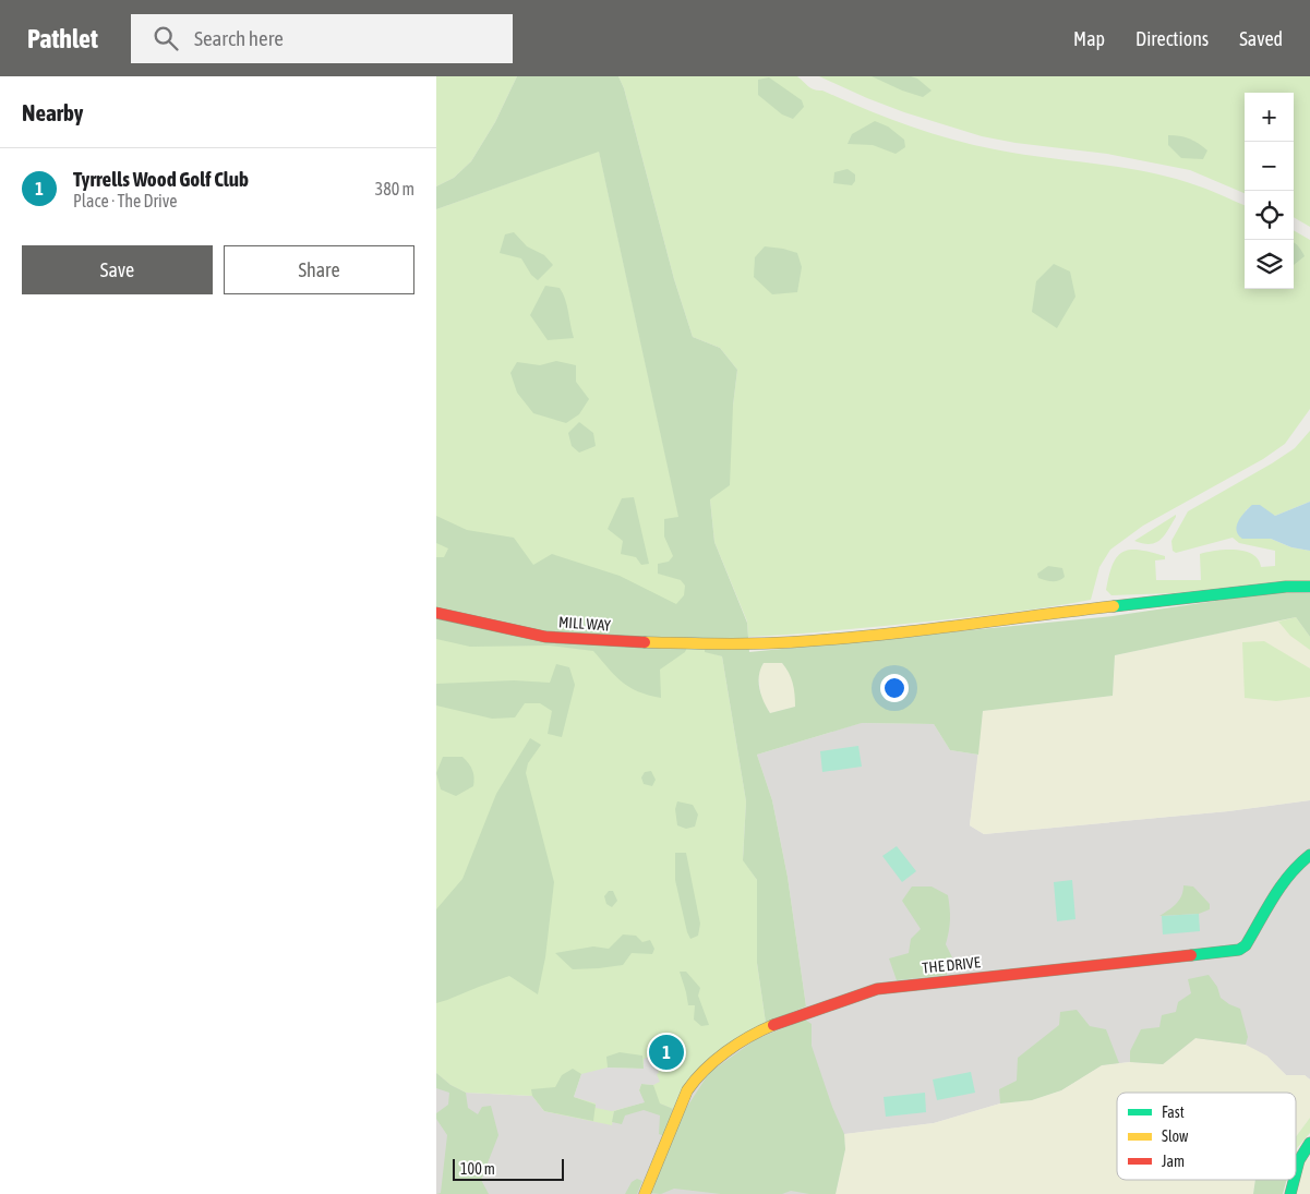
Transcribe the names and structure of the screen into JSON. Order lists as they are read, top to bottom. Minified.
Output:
{"streets":{"main road":["MILL WAY","THE DRIVE"]},"legend":["Fast","Slow","Jam"],"scale_bar":"100 m","page":{"header":"Pathlet","search":"Search here","nav":["Map","Directions","Saved"],"heading":"Nearby","map_buttons":["+","−"],"list":[{"mark":"1","name":"Tyrrells Wood Golf Club","note":"Place · The Drive","value":"380 m"}],"buttons":["Save","Share"],"pins":"1","scale":"100 m"}}
